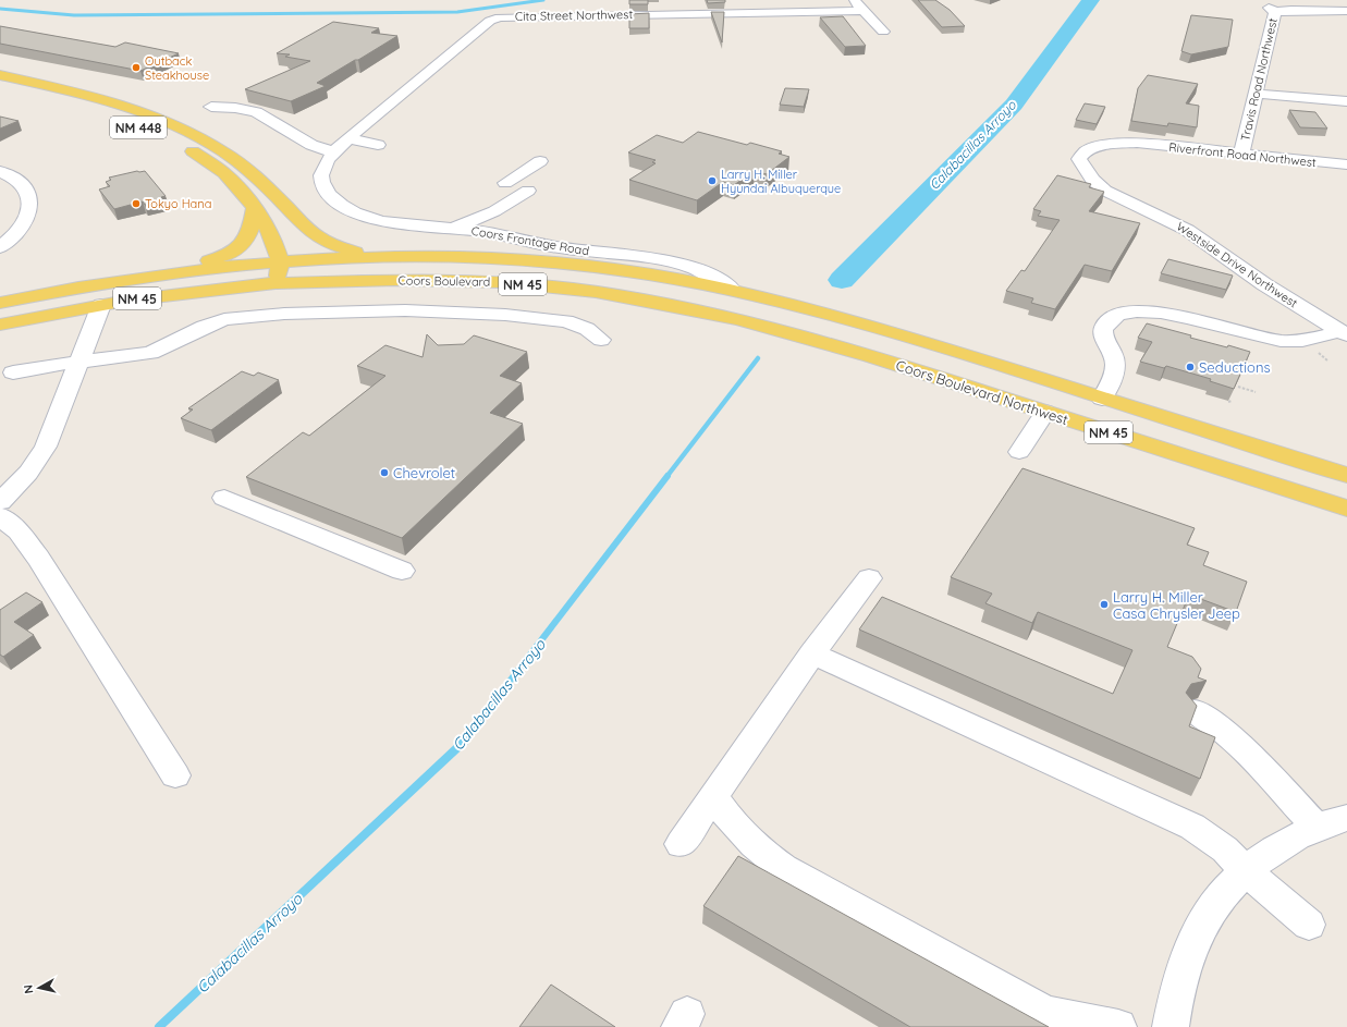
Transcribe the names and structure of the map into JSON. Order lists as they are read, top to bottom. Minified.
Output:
{"streets":{"main road":["NM 448","Coors Boulevard","NM 45","Coors Boulevard Northwest"],"street":["Cita Street Northwest","Travis Road Northwest","Riverfront Road Northwest","Coors Frontage Road","Westside Drive Northwest"]},"crossings":[["Cita Street Northwest","Coors Frontage Road"],["Travis Road Northwest","Riverfront Road Northwest"],["NM 448","Coors Boulevard"],["NM 448","NM 45"],["Riverfront Road Northwest","Westside Drive Northwest"],["Coors Frontage Road","Coors Boulevard"],["Coors Boulevard","NM 45"],["Coors Boulevard","Coors Boulevard Northwest"]],"water":["Calabacillas Arroyo"],"places":["Outback Steakhouse","Larry H. Miller Hyundai Albuquerque","Tokyo Hana","Seductions","Chevrolet","Larry H. Miller Casa Chrysler Jeep"],"north":"left"}
